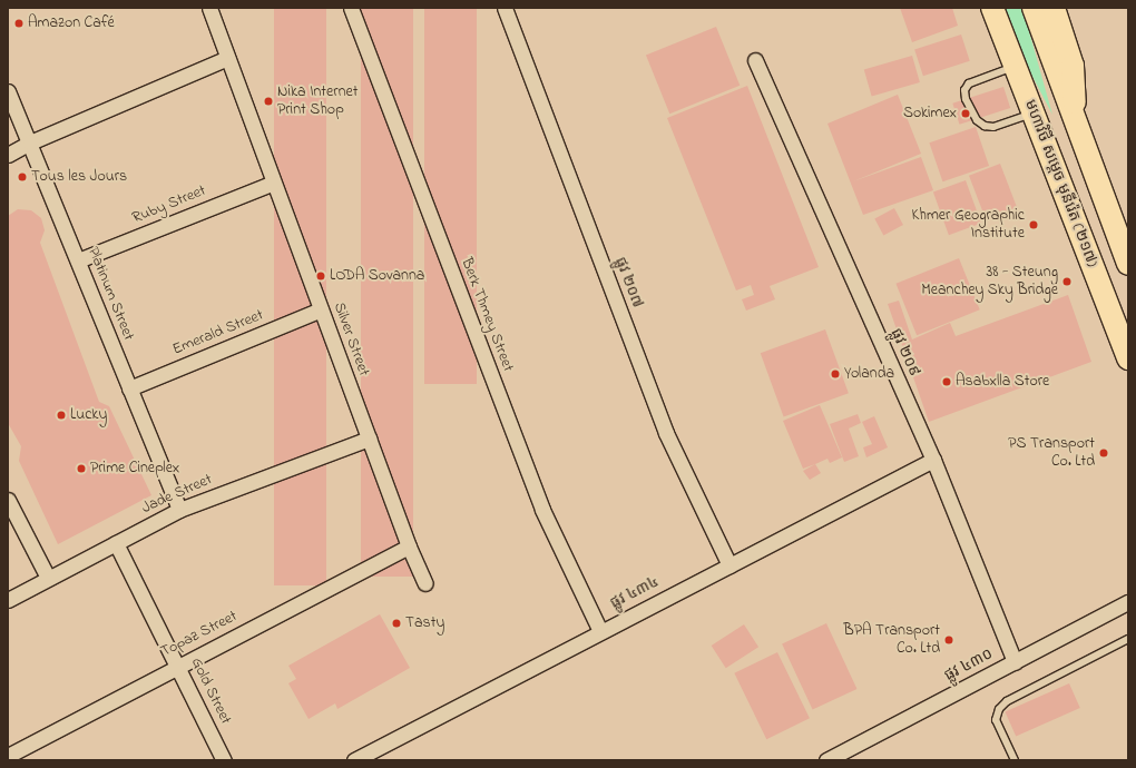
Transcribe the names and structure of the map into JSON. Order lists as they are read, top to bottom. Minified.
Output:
{"streets":{"main road":["មហាវិថី សម្តេច មុនីរ៉េត (២១៧)"],"street":["Ruby Street","ផ្លូវ ២០៧","Platinum Street","Berk Thmey Street","Emerald Street","Silver Street","ផ្លូវ ២០៩","Jade Street","ផ្លូវ ៤៣៤","Topaz Street","ផ្លូវ ៤៣០","Gold Street"]},"crossings":[["Ruby Street","Platinum Street"],["Ruby Street","Silver Street"],["ផ្លូវ ២០៧","ផ្លូវ ៤៣៤"],["Platinum Street","Emerald Street"],["Platinum Street","Jade Street"],["Berk Thmey Street","ផ្លូវ ៤៣៤"],["Emerald Street","Silver Street"],["Silver Street","Jade Street"],["Silver Street","Topaz Street"],["ផ្លូវ ២០៩","ផ្លូវ ៤៣៤"],["ផ្លូវ ២០៩","ផ្លូវ ៤៣០"],["Jade Street","Gold Street"],["Topaz Street","Gold Street"]],"places":["Amazon Café","Nika Internet Print Shop","Sokimex","Tous les Jours","Khmer Geographic Institute","LODA Sovanna","38 - Steung Meanchey Sky Bridge","Yolanda","Asabxlla Store","Lucky","PS Transport Co. Ltd","Prime Cineplex","Tasty","BPA Transport Co. Ltd"]}
